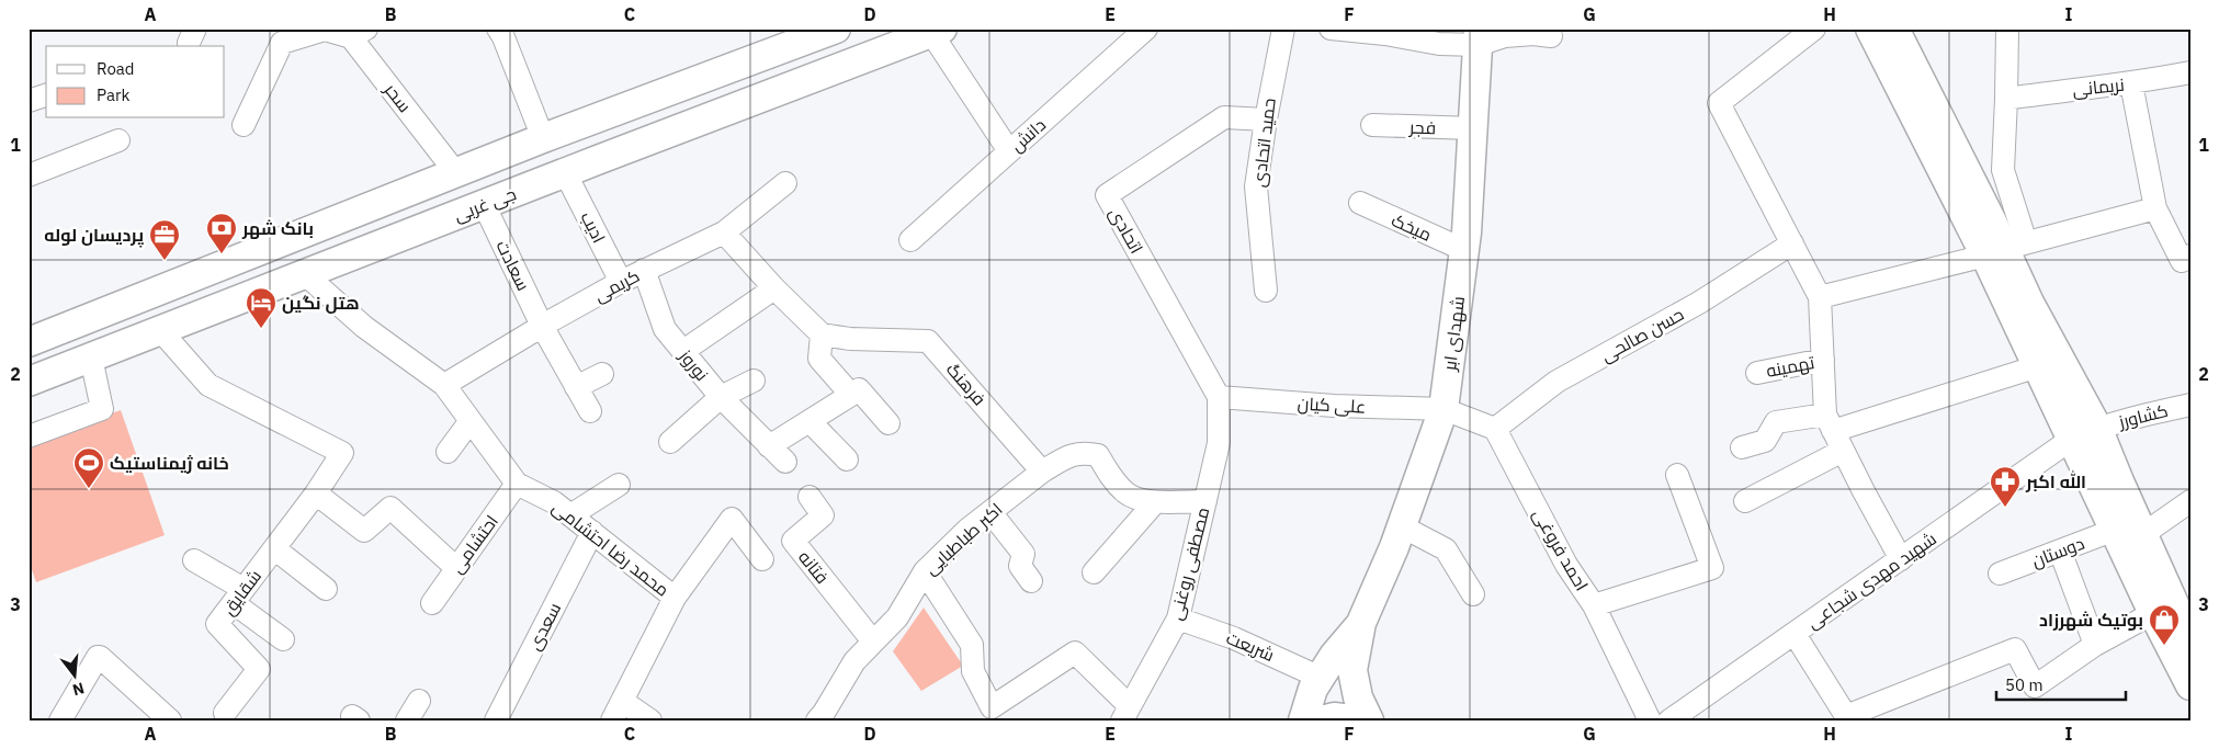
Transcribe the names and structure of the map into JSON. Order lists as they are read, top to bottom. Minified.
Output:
{"streets":{"main road":["جی غربی","شهدای ابر"],"street":["نریمانی","سحر","فجر","دانش","حمید اتحادی","ادیب","میخک","اتحادی","سعادت","کریمی","حسن صالحی","نوروز","تهمینه","فرهنگ","علی کیان","کشاورز","اکبر طباطبایی","احتشامی","محمد رضا احتشامی","احمد فروغی","دوستان","مصطفی روغنی","فتانه","شهید مهدی شجاعی","شقایق","سعدی","شریعت"]},"crossings":[["فجر","شهدای ابر"],["حمید اتحادی","اتحادی"],["جی غربی","ادیب"],["جی غربی","سعادت"],["جی غربی","محمد رضا احتشامی"],["جی غربی","شقایق"],["ادیب","کریمی"],["میخک","شهدای ابر"],["اتحادی","علی کیان"],["اتحادی","مصطفی روغنی"],["سعادت","کریمی"],["کریمی","نوروز"],["کریمی","محمد رضا احتشامی"],["شهدای ابر","علی کیان"],["حسن صالحی","احمد فروغی"],["فرهنگ","اکبر طباطبایی"],["علی کیان","مصطفی روغنی"],["کشاورز","شهید مهدی شجاعی"],["اکبر طباطبایی","فتانه"],["احتشامی","محمد رضا احتشامی"],["محمد رضا احتشامی","سعدی"],["مصطفی روغنی","شریعت"]],"places":{"bank":["بانک شهر"],"office":["پردیسان لوله"],"hotel":["هتل نگین"],"sports":["خانه ژیمناستیک"],"pharmacy":["الله اکبر"],"shop":["بوتیک شهرزاد"]},"legend":["Road","Park"],"scale_bar":"50 m","north":"bottom","grid":{"columns":["A","B","C","D","E","F","G","H","I"],"rows":["1","2","3"]}}
